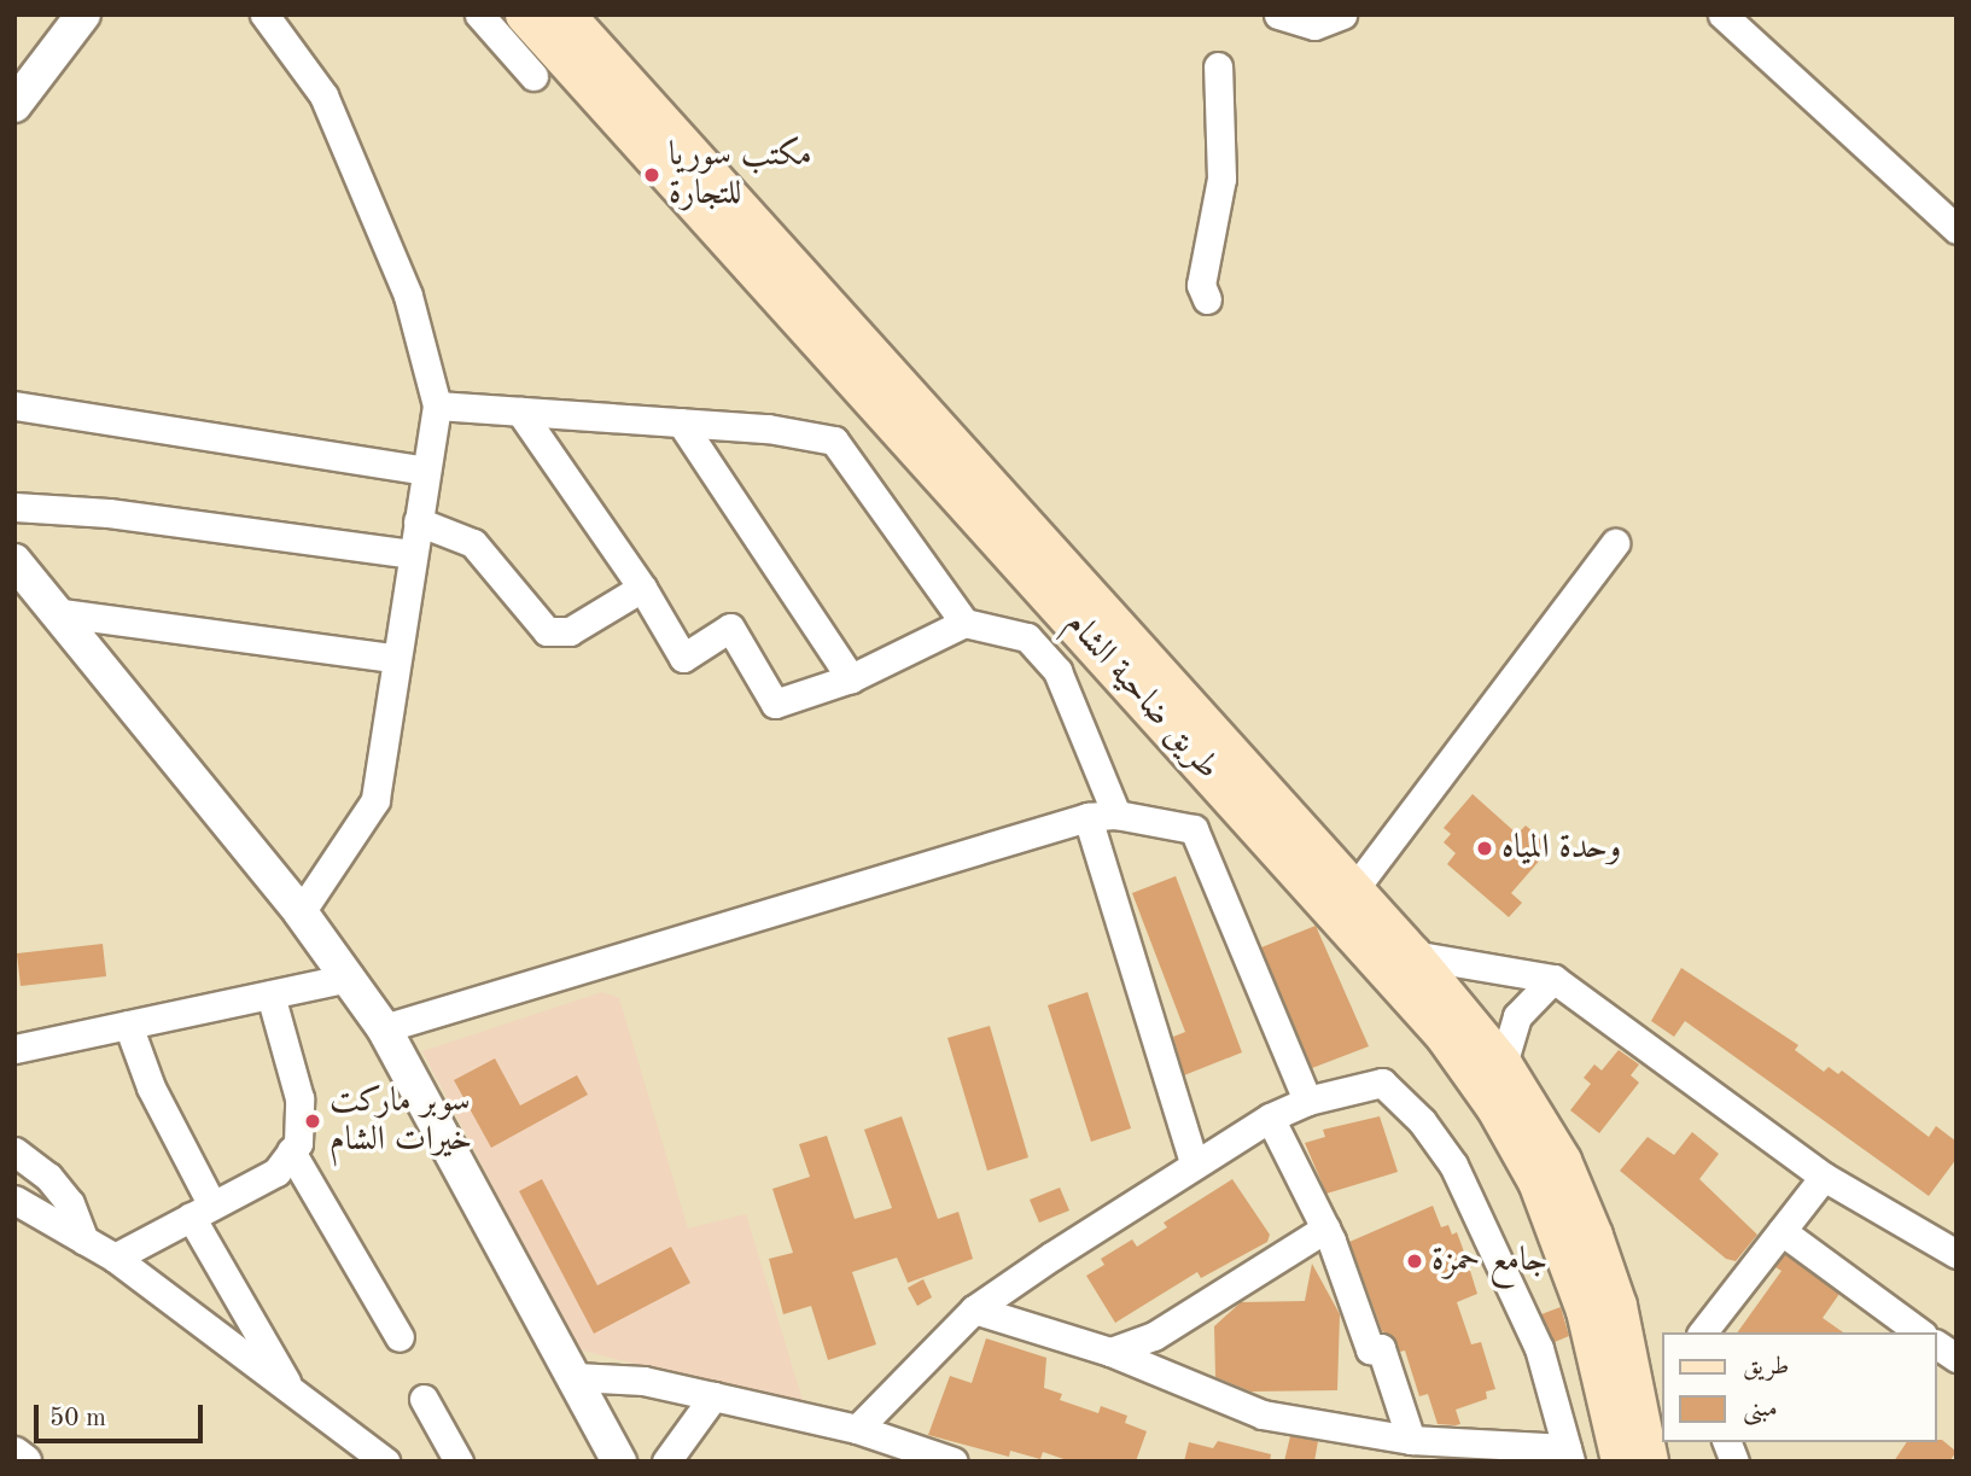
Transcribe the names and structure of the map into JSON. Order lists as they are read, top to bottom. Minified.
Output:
{"streets":{"main road":["طريق ضاحية الشام"]},"places":["مكتب سوريا للتجارة","وحدة المياه","سوبر ماركت خيرات الشام","جامع حمزة"],"legend":["طريق","مبنى"],"scale_bar":"50 m"}
